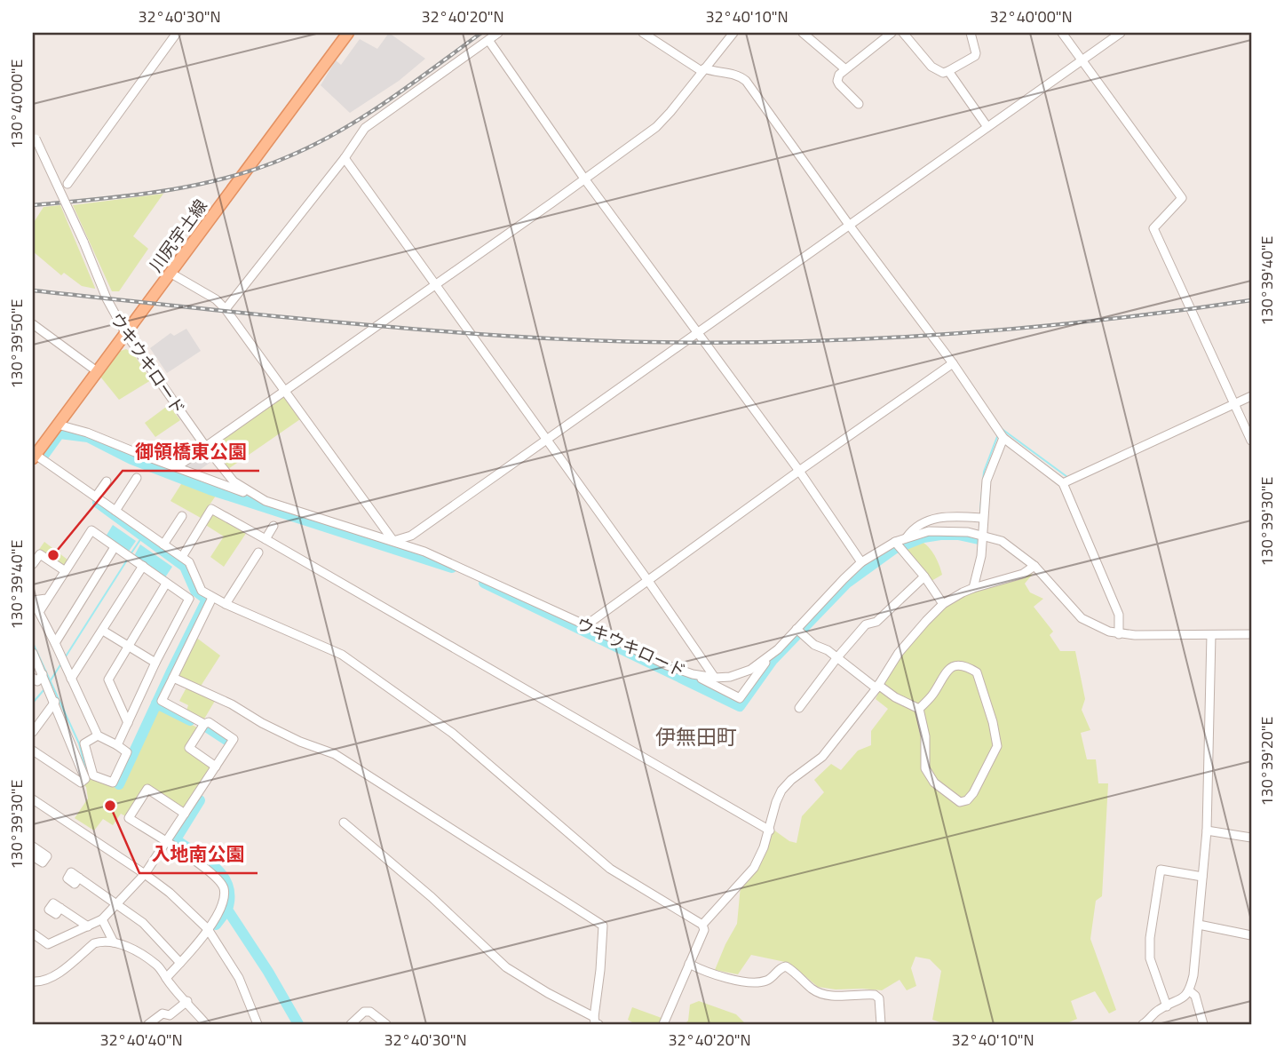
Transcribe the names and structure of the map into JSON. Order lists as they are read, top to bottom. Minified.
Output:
{"streets":{"main road":["川尻宇土線"],"street":["ウキウキロード"]},"crossings":[["川尻宇土線","ウキウキロード"]],"districts":["伊無田町"],"places":["御領橋東公園","入地南公園"],"coordinates":["32°40'30\"N","32°40'20\"N","32°40'10\"N","32°40'00\"N","130°40'00\"E","130°39'40\"E","130°39'50\"E","130°39'30\"E","130°39'20\"E","32°40'40\"N"]}
